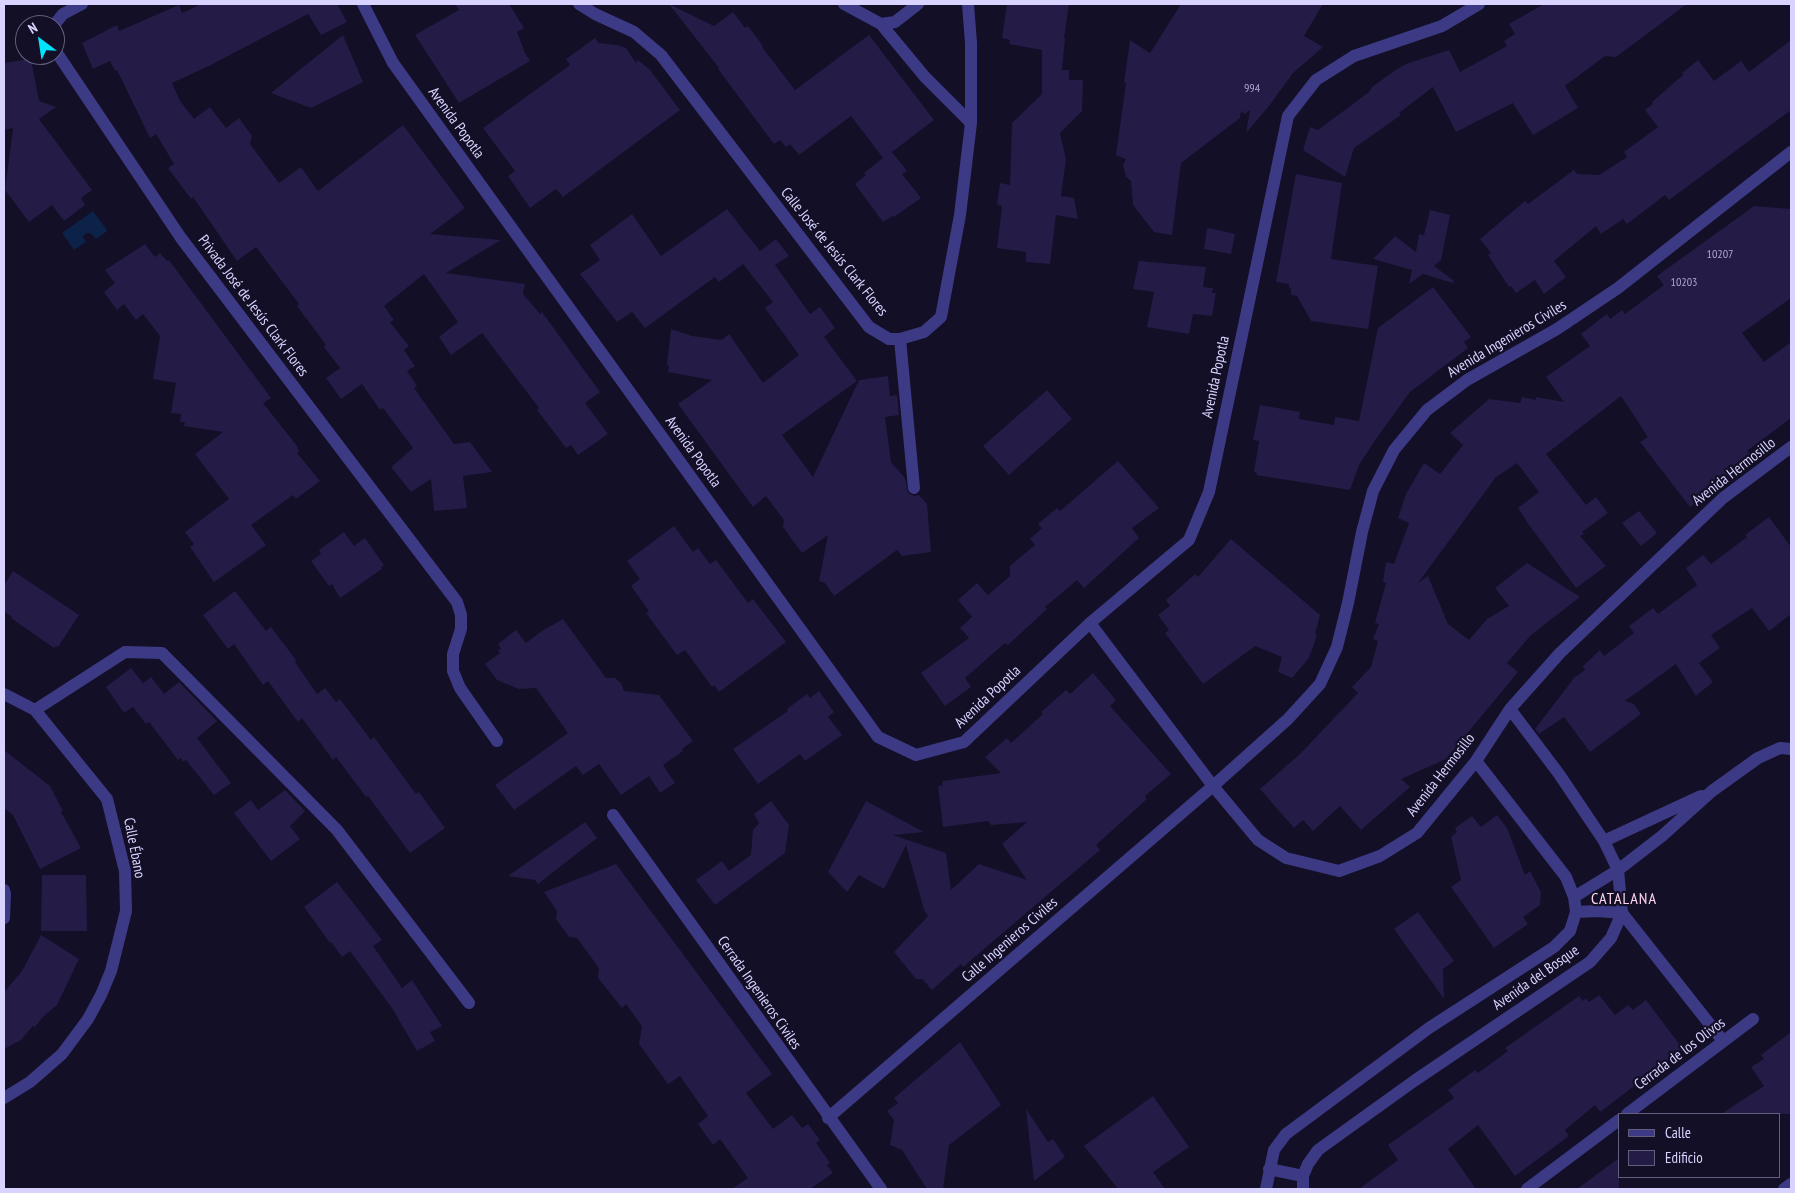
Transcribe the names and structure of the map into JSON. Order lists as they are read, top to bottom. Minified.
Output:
{"streets":{"street":["Avenida Popotla","Calle José de Jesús Clark Flores","Privada José de Jesús Clark Flores","Avenida Ingenieros Civiles","Avenida Hermosillo","Calle Ébano","Calle Ingenieros Civiles","Avenida del Bosque","Cerrada Ingenieros Civiles","Cerrada de los Olivos"]},"crossings":[["Avenida Popotla","Avenida Hermosillo"],["Avenida Ingenieros Civiles","Avenida Hermosillo"],["Avenida Ingenieros Civiles","Calle Ingenieros Civiles"],["Avenida Hermosillo","Calle Ingenieros Civiles"],["Avenida Hermosillo","Avenida del Bosque"],["Calle Ingenieros Civiles","Cerrada Ingenieros Civiles"]],"districts":["CATALANA"],"house_numbers":["994","10207","10203"],"legend":["Calle","Edificio"],"north":"top left"}
